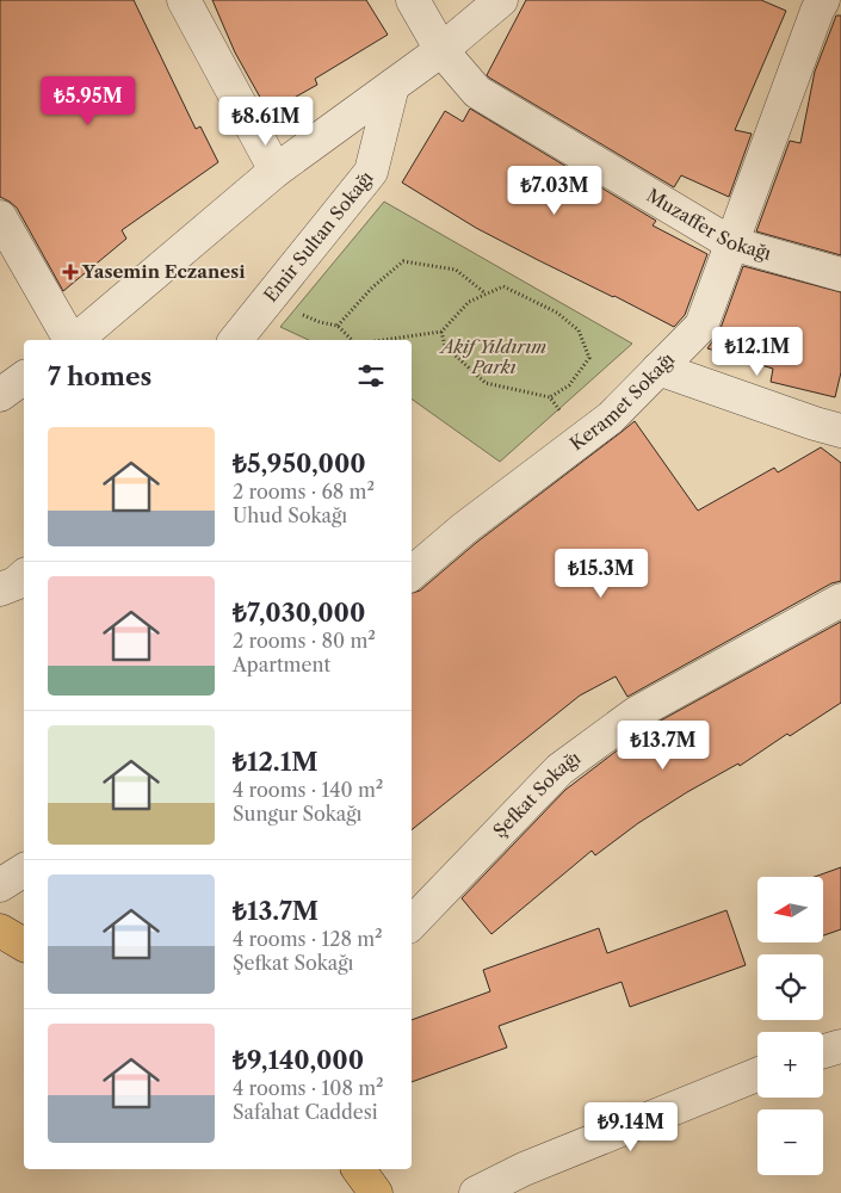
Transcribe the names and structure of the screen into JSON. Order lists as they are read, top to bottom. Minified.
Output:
{"streets":{"street":["Muzaffer Sokağı","Emir Sultan Sokağı","Keramet Sokağı","Şefkat Sokağı"]},"crossings":[["Muzaffer Sokağı","Keramet Sokağı"]],"parks":["Akif Yıldırım Parkı"],"places":{"health":["Yasemin Eczanesi"]},"north":"left","page":{"price":["₺5.95M","₺8.61M","₺7.03M","₺12.1M","₺15.3M","₺13.7M","₺9.14M"],"heading":"7 homes","list":[{"name":"₺5,950,000","note":"2 rooms · 68 m² · Uhud Sokağı"},{"name":"₺7,030,000","note":"2 rooms · 80 m² · Apartment"},{"name":"₺12.1M","note":"4 rooms · 140 m² · Sungur Sokağı"},{"name":"₺13.7M","note":"4 rooms · 128 m² · Şefkat Sokağı"},{"name":"₺9,140,000","note":"4 rooms · 108 m² · Safahat Caddesi"}],"map_buttons":["+","−"]}}
